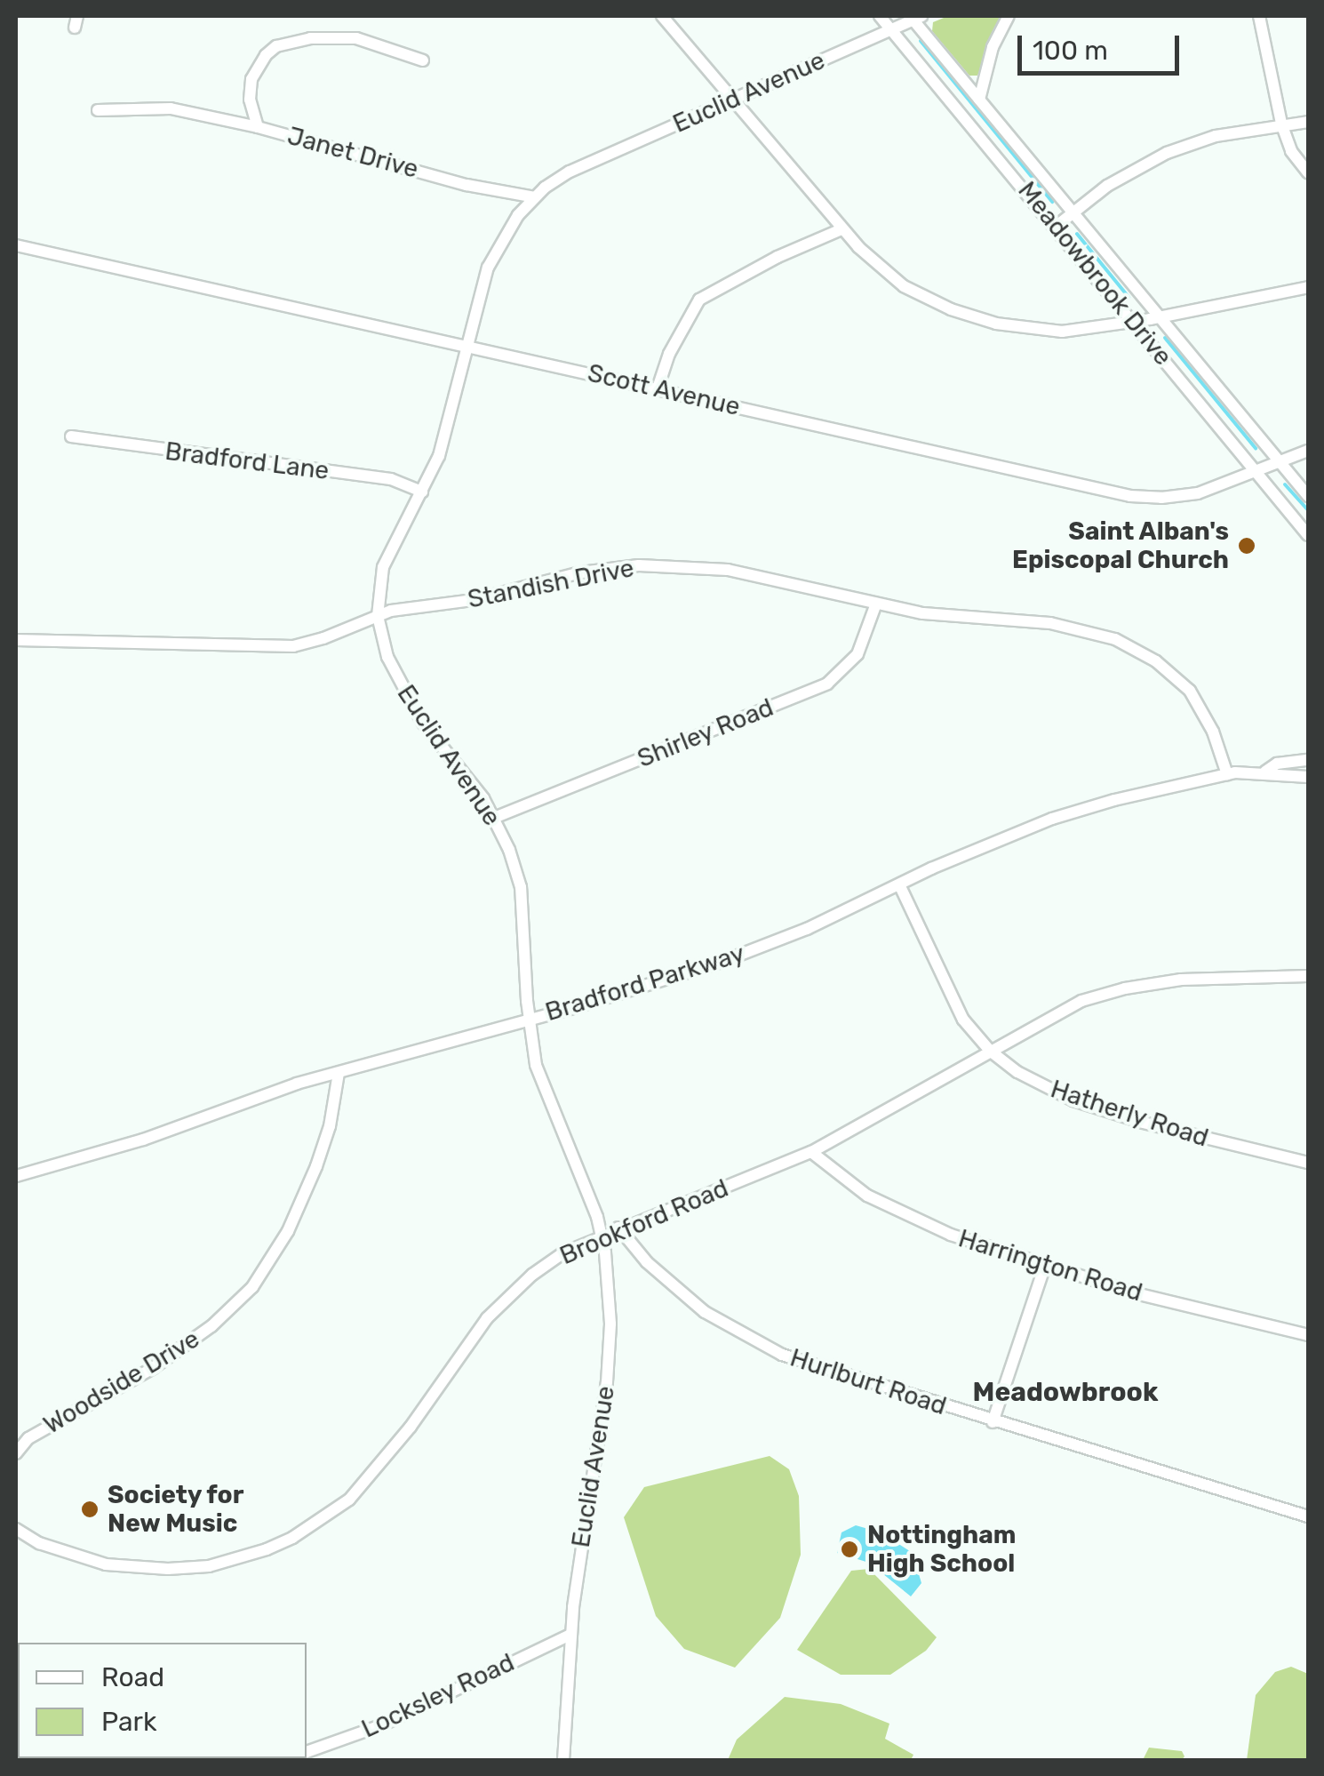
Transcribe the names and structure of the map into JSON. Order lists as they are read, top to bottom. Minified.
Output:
{"streets":{"street":["Euclid Avenue","Janet Drive","Meadowbrook Drive","Scott Avenue","Bradford Lane","Standish Drive","Shirley Road","Bradford Parkway","Hatherly Road","Brookford Road","Harrington Road","Woodside Drive","Hurlburt Road","Locksley Road"]},"crossings":[["Euclid Avenue","Janet Drive"],["Euclid Avenue","Meadowbrook Drive"],["Euclid Avenue","Scott Avenue"],["Euclid Avenue","Bradford Lane"],["Euclid Avenue","Standish Drive"],["Euclid Avenue","Shirley Road"],["Euclid Avenue","Bradford Parkway"],["Euclid Avenue","Brookford Road"],["Euclid Avenue","Locksley Road"],["Meadowbrook Drive","Scott Avenue"],["Standish Drive","Shirley Road"],["Standish Drive","Bradford Parkway"],["Bradford Parkway","Hatherly Road"],["Bradford Parkway","Woodside Drive"],["Hatherly Road","Brookford Road"],["Brookford Road","Harrington Road"],["Brookford Road","Hurlburt Road"]],"districts":["Meadowbrook"],"places":["Saint Alban's Episcopal Church","Society for New Music","Nottingham High School"],"legend":["Road","Park"],"scale_bar":"100 m"}
